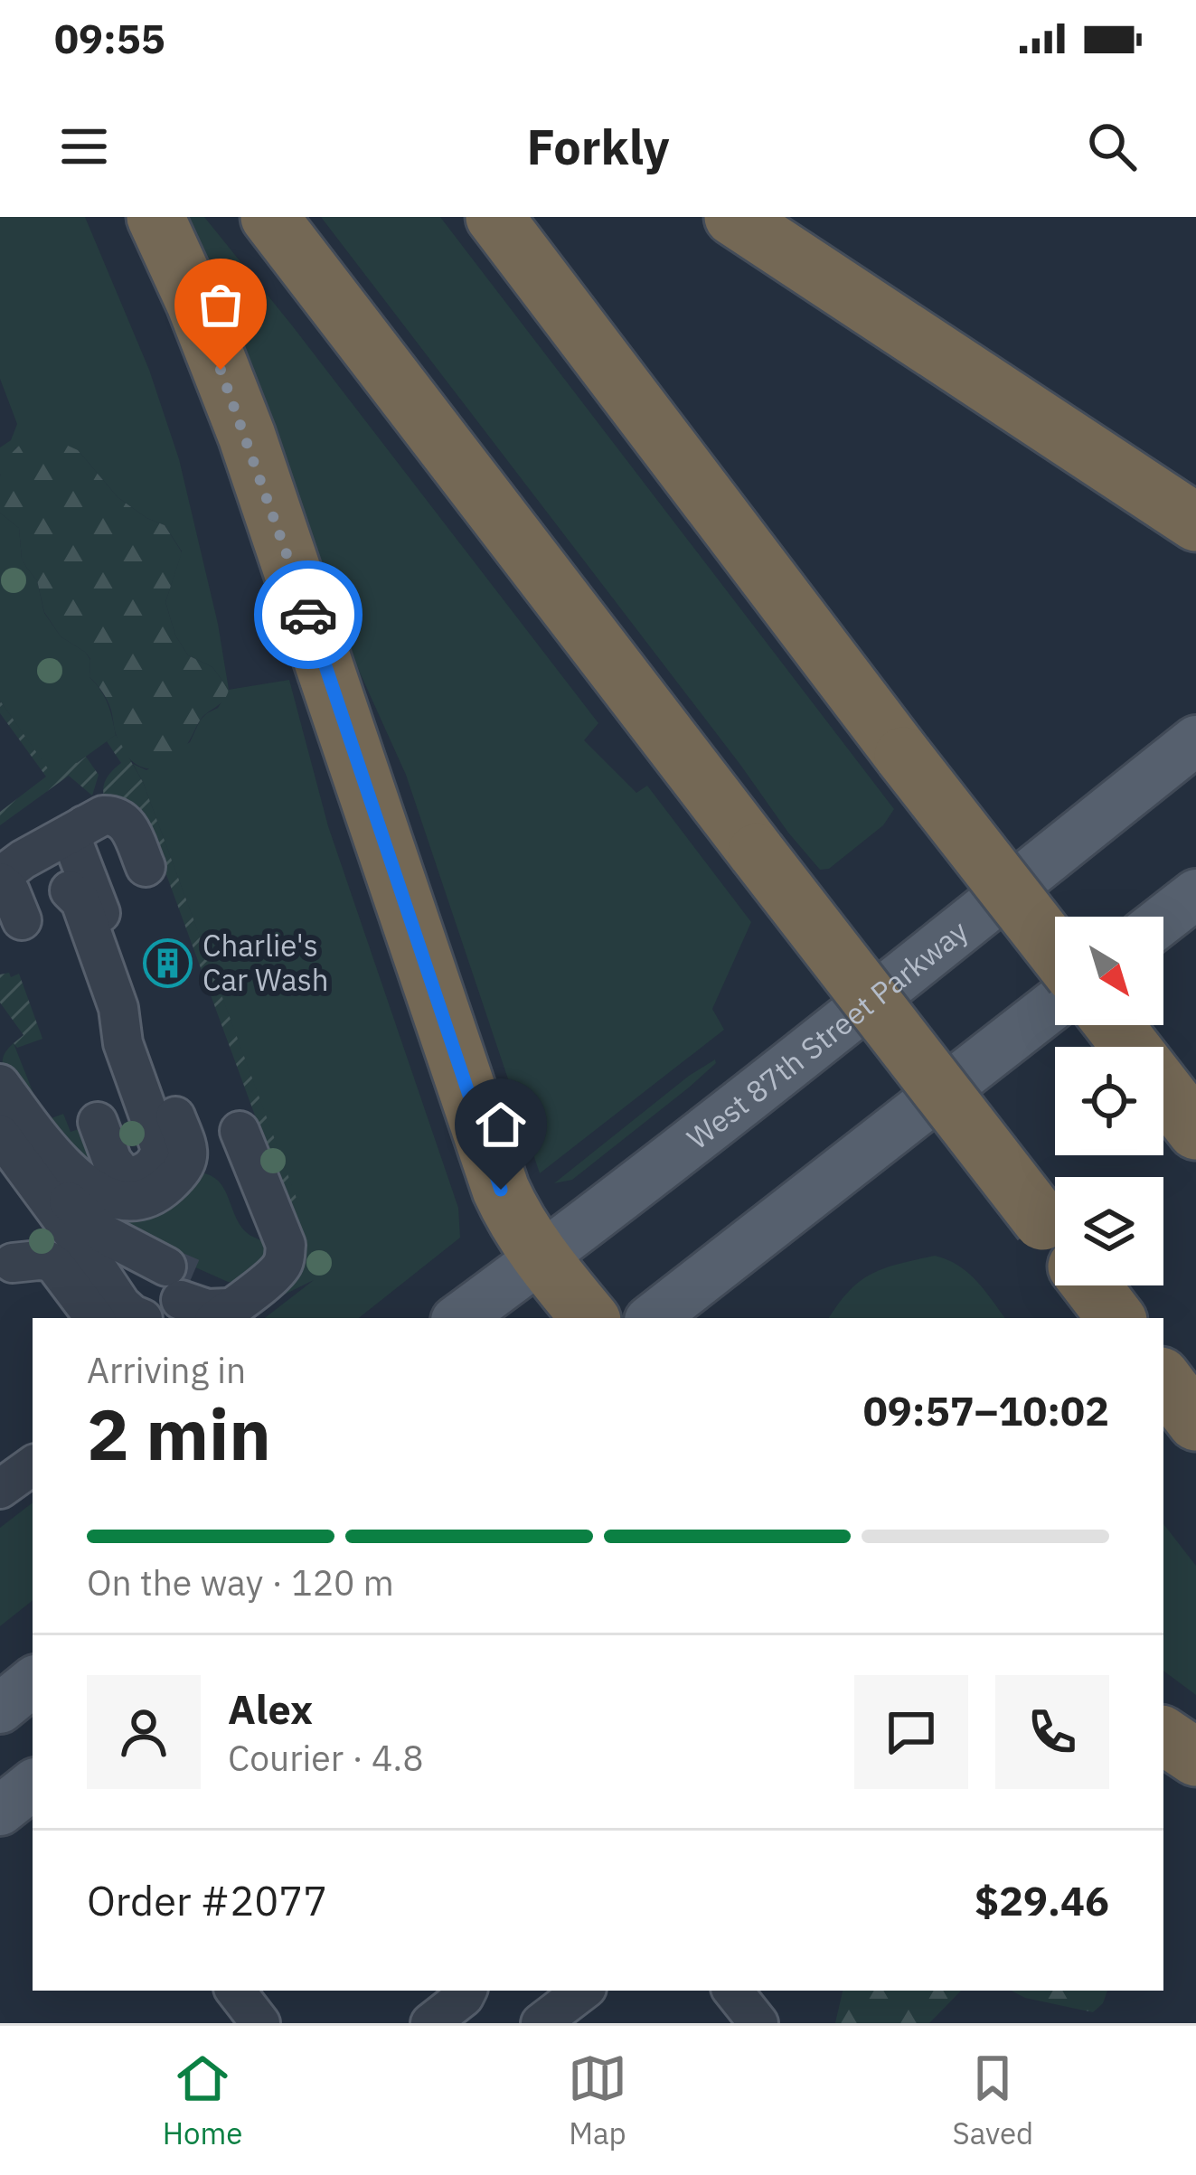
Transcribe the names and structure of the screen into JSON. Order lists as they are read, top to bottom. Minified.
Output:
{"streets":{"main road":["West 87th Street Parkway"]},"places":{"building":["Charlie's Car Wash"]},"north":"bottom right","page":{"status":"09:55","header":"Forkly","heading":["2 min","Arriving in","09:57–10:02"],"panel":["Alex","Courier · 4.8","Order #2077","$29.46"],"bar":"On the way · 120 m","tabs":["Home","Map","Saved"]}}
